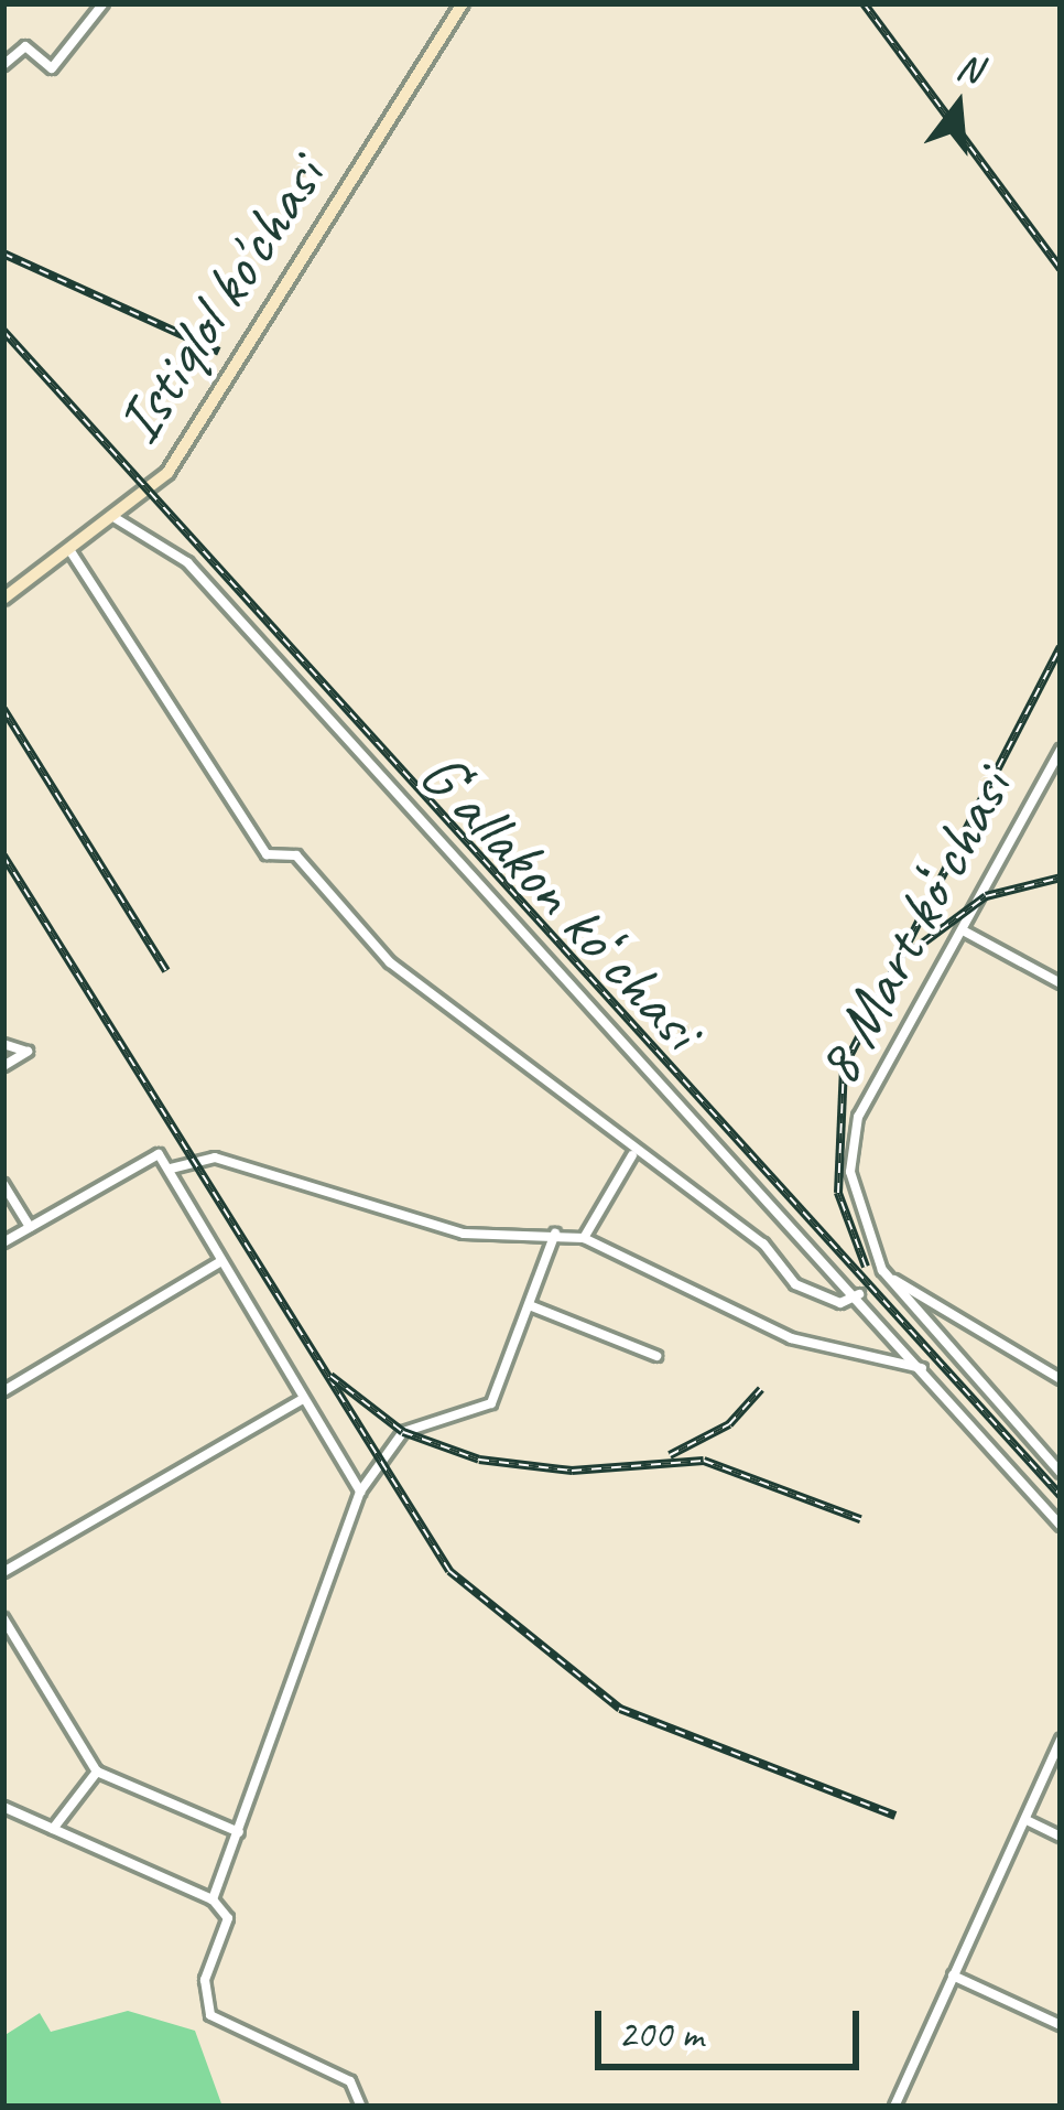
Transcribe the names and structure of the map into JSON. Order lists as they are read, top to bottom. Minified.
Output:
{"streets":{"main road":["Istiqlol ko'chasi"],"street":["Gʻallakon koʻchasi","8 Mart koʻchasi"]},"crossings":[["Istiqlol ko'chasi","Gʻallakon koʻchasi"]],"scale_bar":"200 m","north":"top"}
